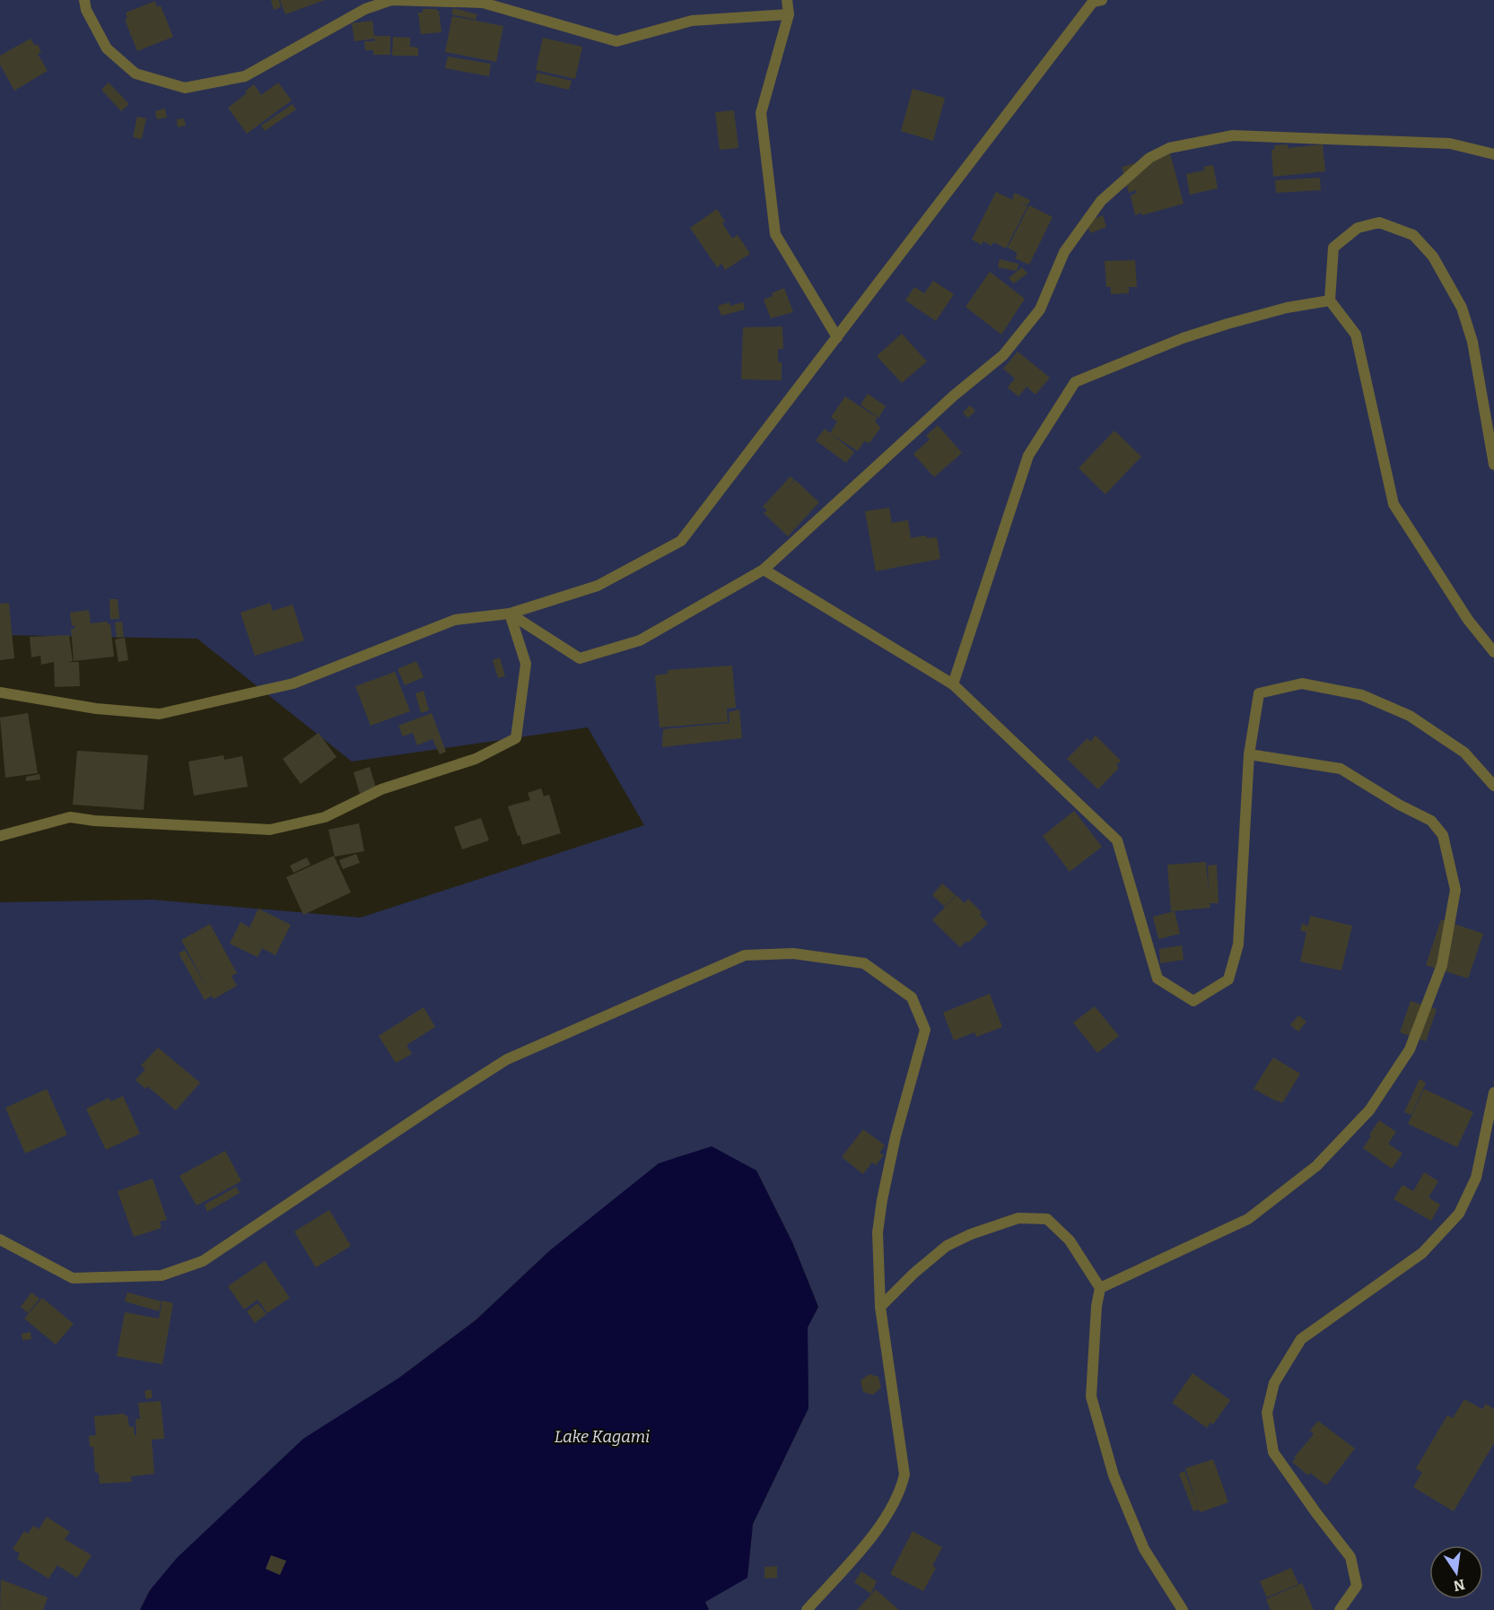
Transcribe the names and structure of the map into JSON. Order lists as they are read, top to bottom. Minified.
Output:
{"water":["Lake Kagami"],"north":"bottom"}
